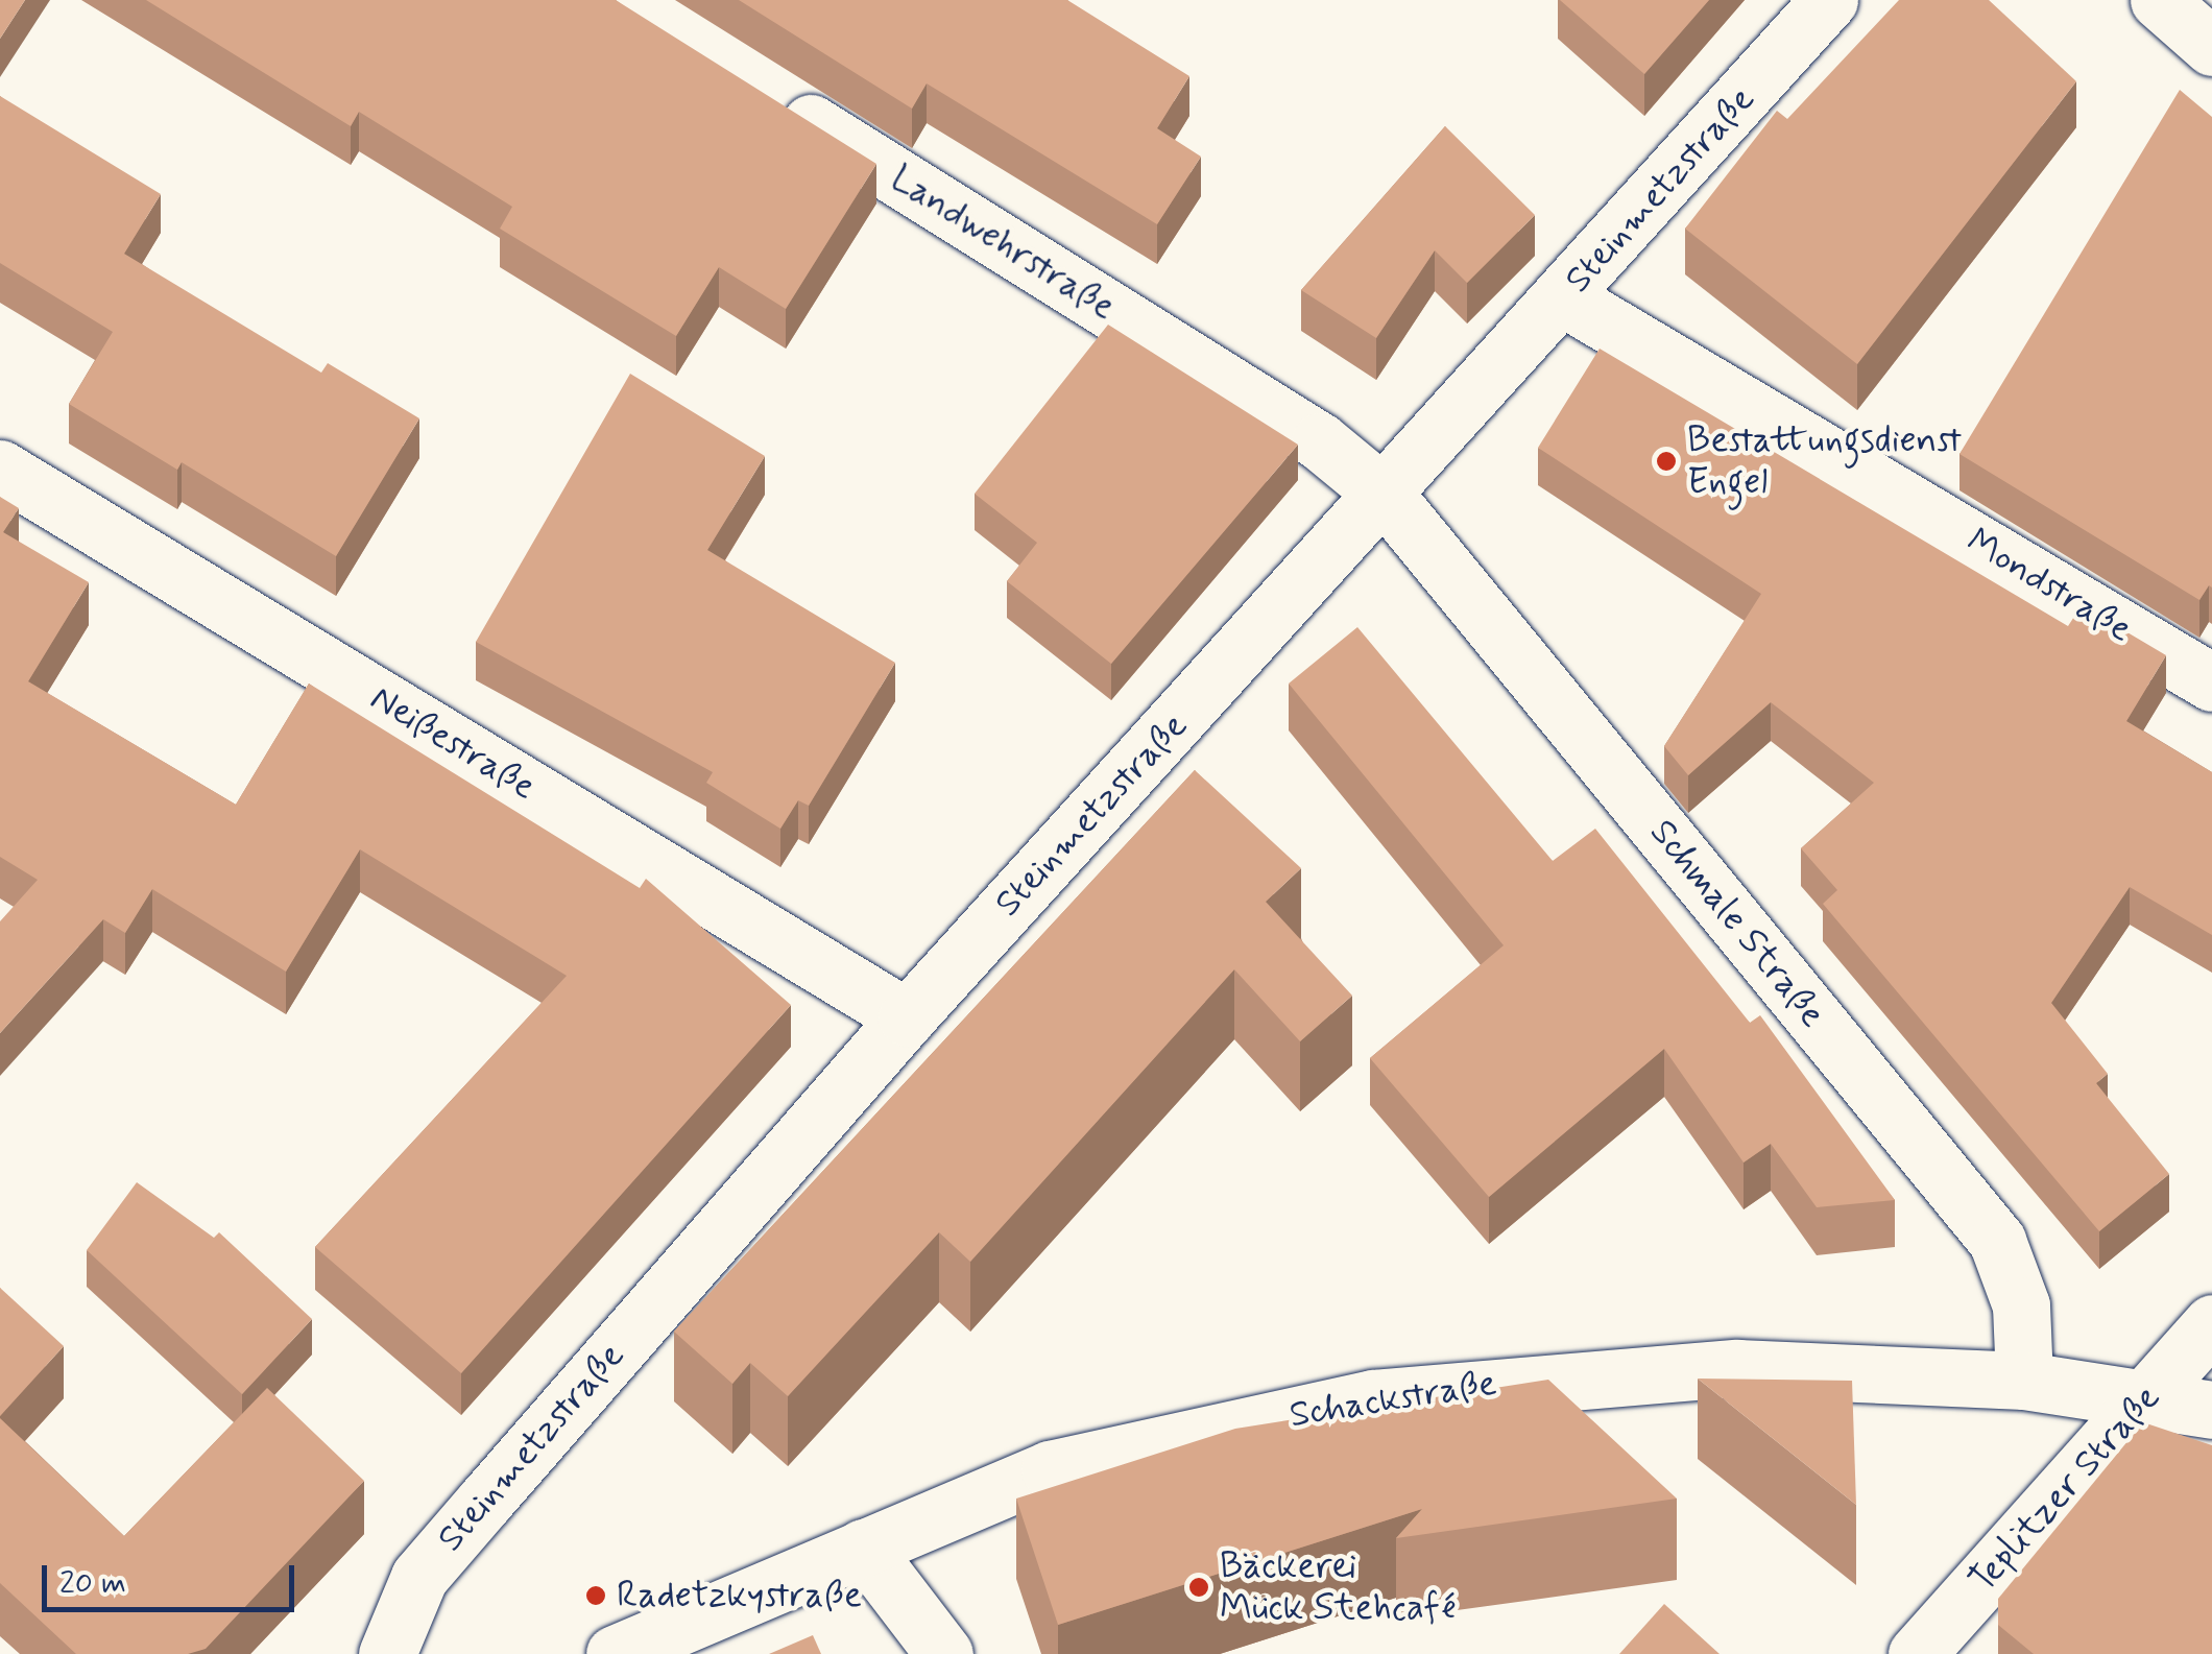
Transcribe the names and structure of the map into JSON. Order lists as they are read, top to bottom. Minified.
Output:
{"streets":{"street":["Steinmetzstraße","Landwehrstraße","Mondstraße","Neißestraße","Schmale Straße","Schackstraße","Teplitzer Straße"]},"crossings":[["Steinmetzstraße","Landwehrstraße"],["Steinmetzstraße","Mondstraße"],["Steinmetzstraße","Neißestraße"],["Steinmetzstraße","Schmale Straße"],["Landwehrstraße","Schmale Straße"],["Schmale Straße","Schackstraße"],["Schackstraße","Teplitzer Straße"]],"places":["Bestattungsdienst Engel","Bäckerei Mück Stehcafé","Radetzkystraße"],"scale_bar":"20 m"}
